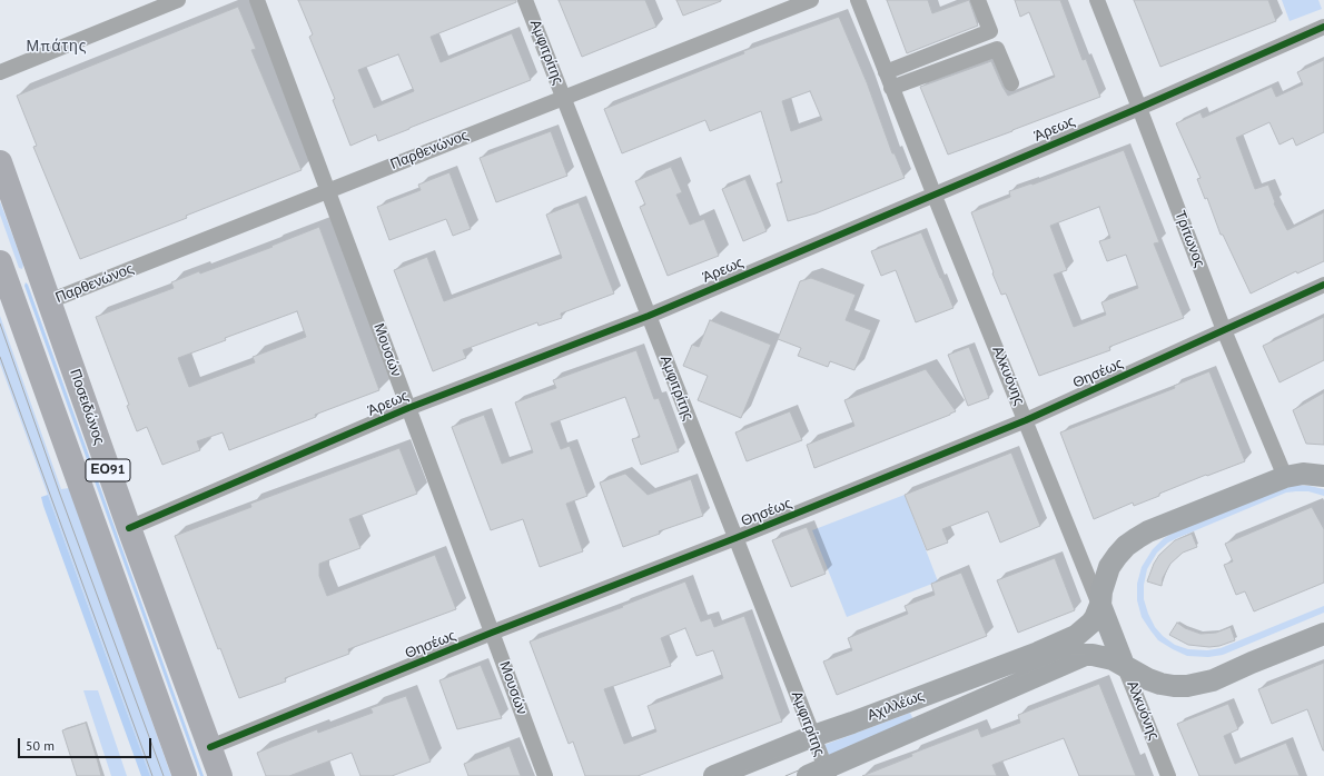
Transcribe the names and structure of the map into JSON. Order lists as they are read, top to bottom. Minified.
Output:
{"streets":{"highway":["Ποσειδώνος","ΕΟ91"],"main road":["Αλκυόνης","Αχιλλέως"],"street":["Αμφιτρίτης","Άρεως","Παρθενώνος","Τρίτωνος","Μουσών","Θησέως"]},"crossings":[["Αμφιτρίτης","Άρεως"],["Αμφιτρίτης","Παρθενώνος"],["Αμφιτρίτης","Θησέως"],["Αμφιτρίτης","Αχιλλέως"],["Άρεως","Τρίτωνος"],["Άρεως","Μουσών"],["Άρεως","Αλκυόνης"],["Άρεως","Ποσειδώνος"],["Παρθενώνος","Μουσών"],["Παρθενώνος","Ποσειδώνος"],["Τρίτωνος","Θησέως"],["Μουσών","Θησέως"],["Θησέως","Αλκυόνης"],["Θησέως","Ποσειδώνος"]],"districts":["Μπάτης"],"scale_bar":"50 m"}
